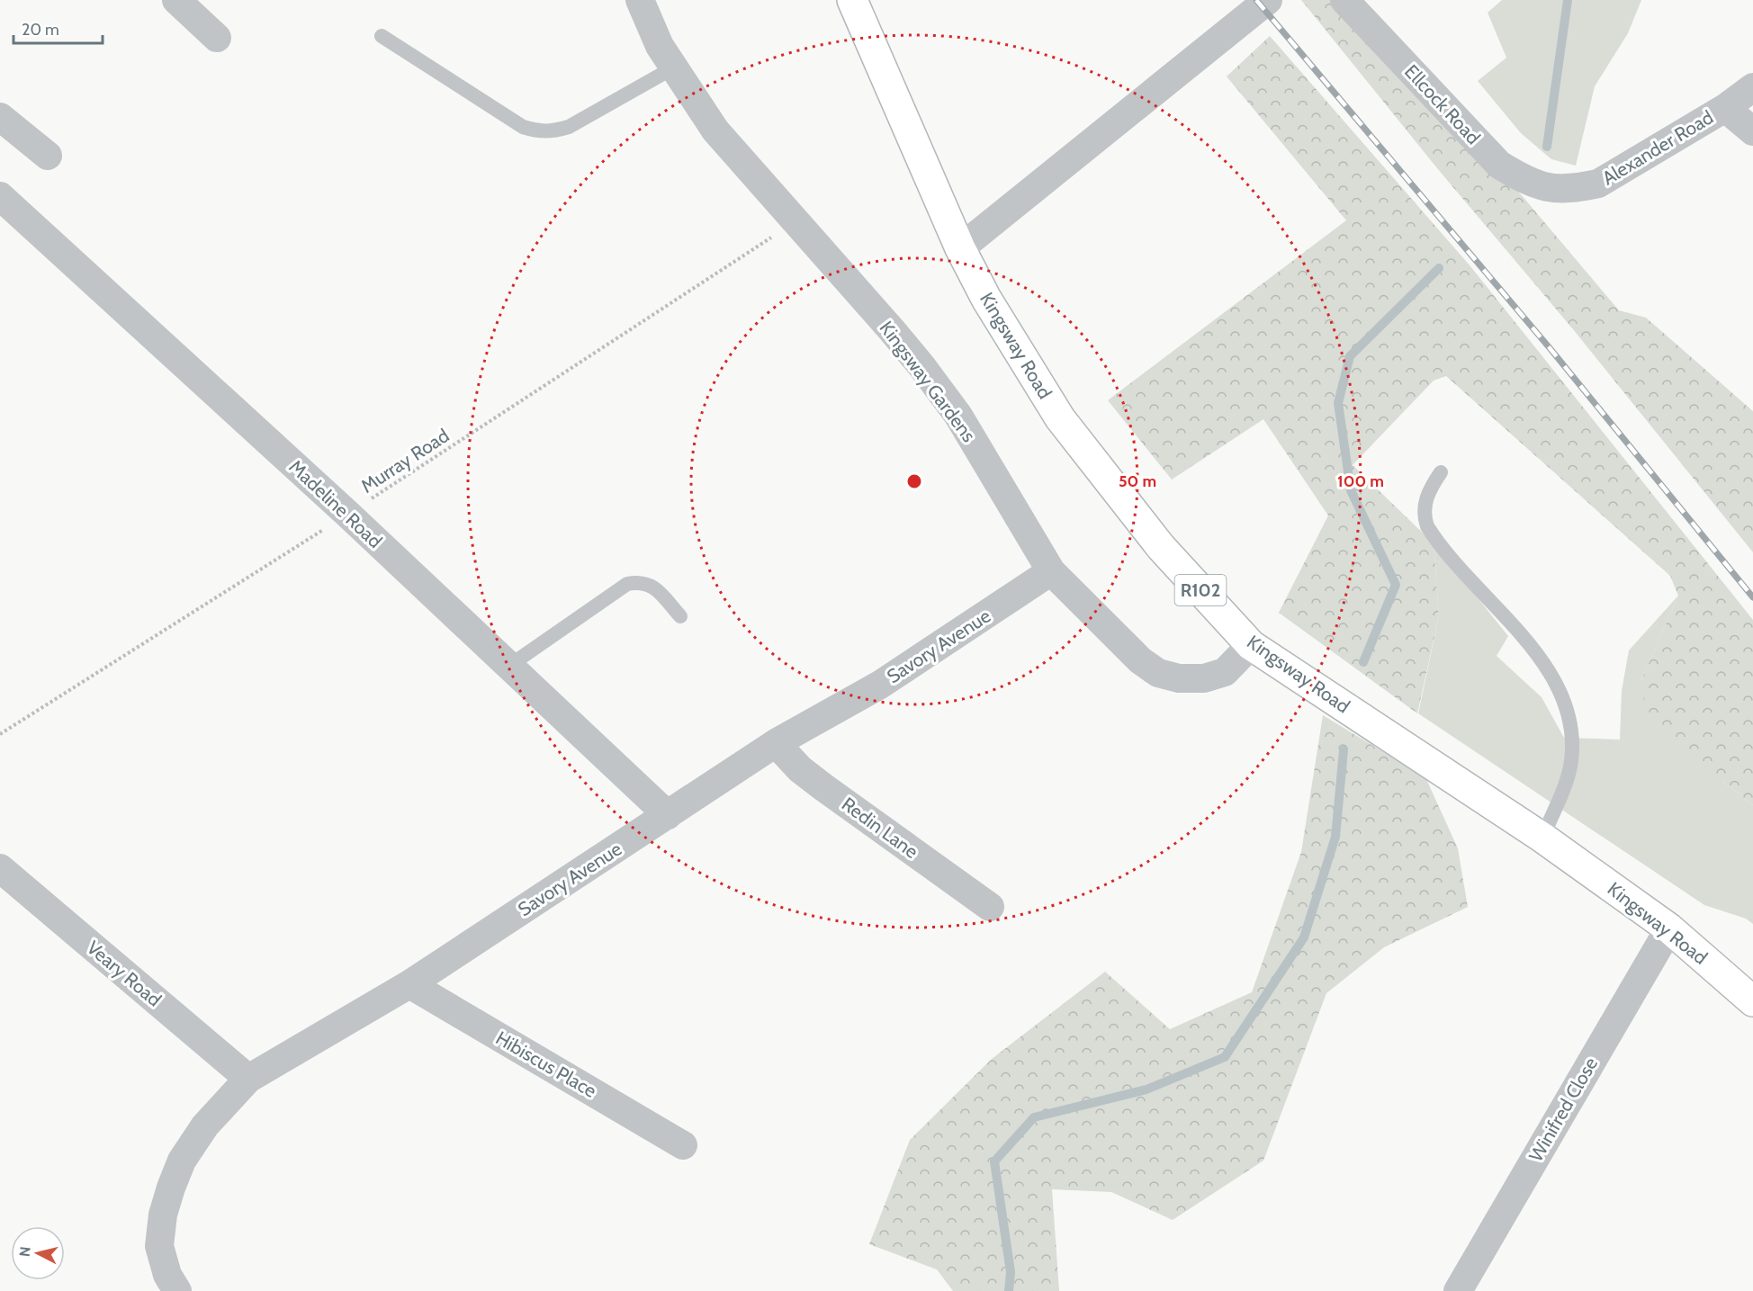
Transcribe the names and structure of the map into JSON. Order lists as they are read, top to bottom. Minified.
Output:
{"streets":{"main road":["Kingsway Road","R102"],"street":["Ellcock Road","Alexander Road","Kingsway Gardens","Madeline Road","Savory Avenue","Redin Lane","Veary Road","Hibiscus Place","Winifred Close"],"path":["Murray Road"]},"crossings":[["Ellcock Road","Alexander Road"],["Kingsway Road","Kingsway Gardens"],["Kingsway Road","Winifred Close"],["Kingsway Gardens","Murray Road"],["Kingsway Gardens","Savory Avenue"],["Murray Road","Madeline Road"],["Madeline Road","Savory Avenue"],["Savory Avenue","Redin Lane"],["Savory Avenue","Veary Road"],["Savory Avenue","Hibiscus Place"]],"scale_bar":"20 m","north":"left","rings":["50 m","100 m"]}
